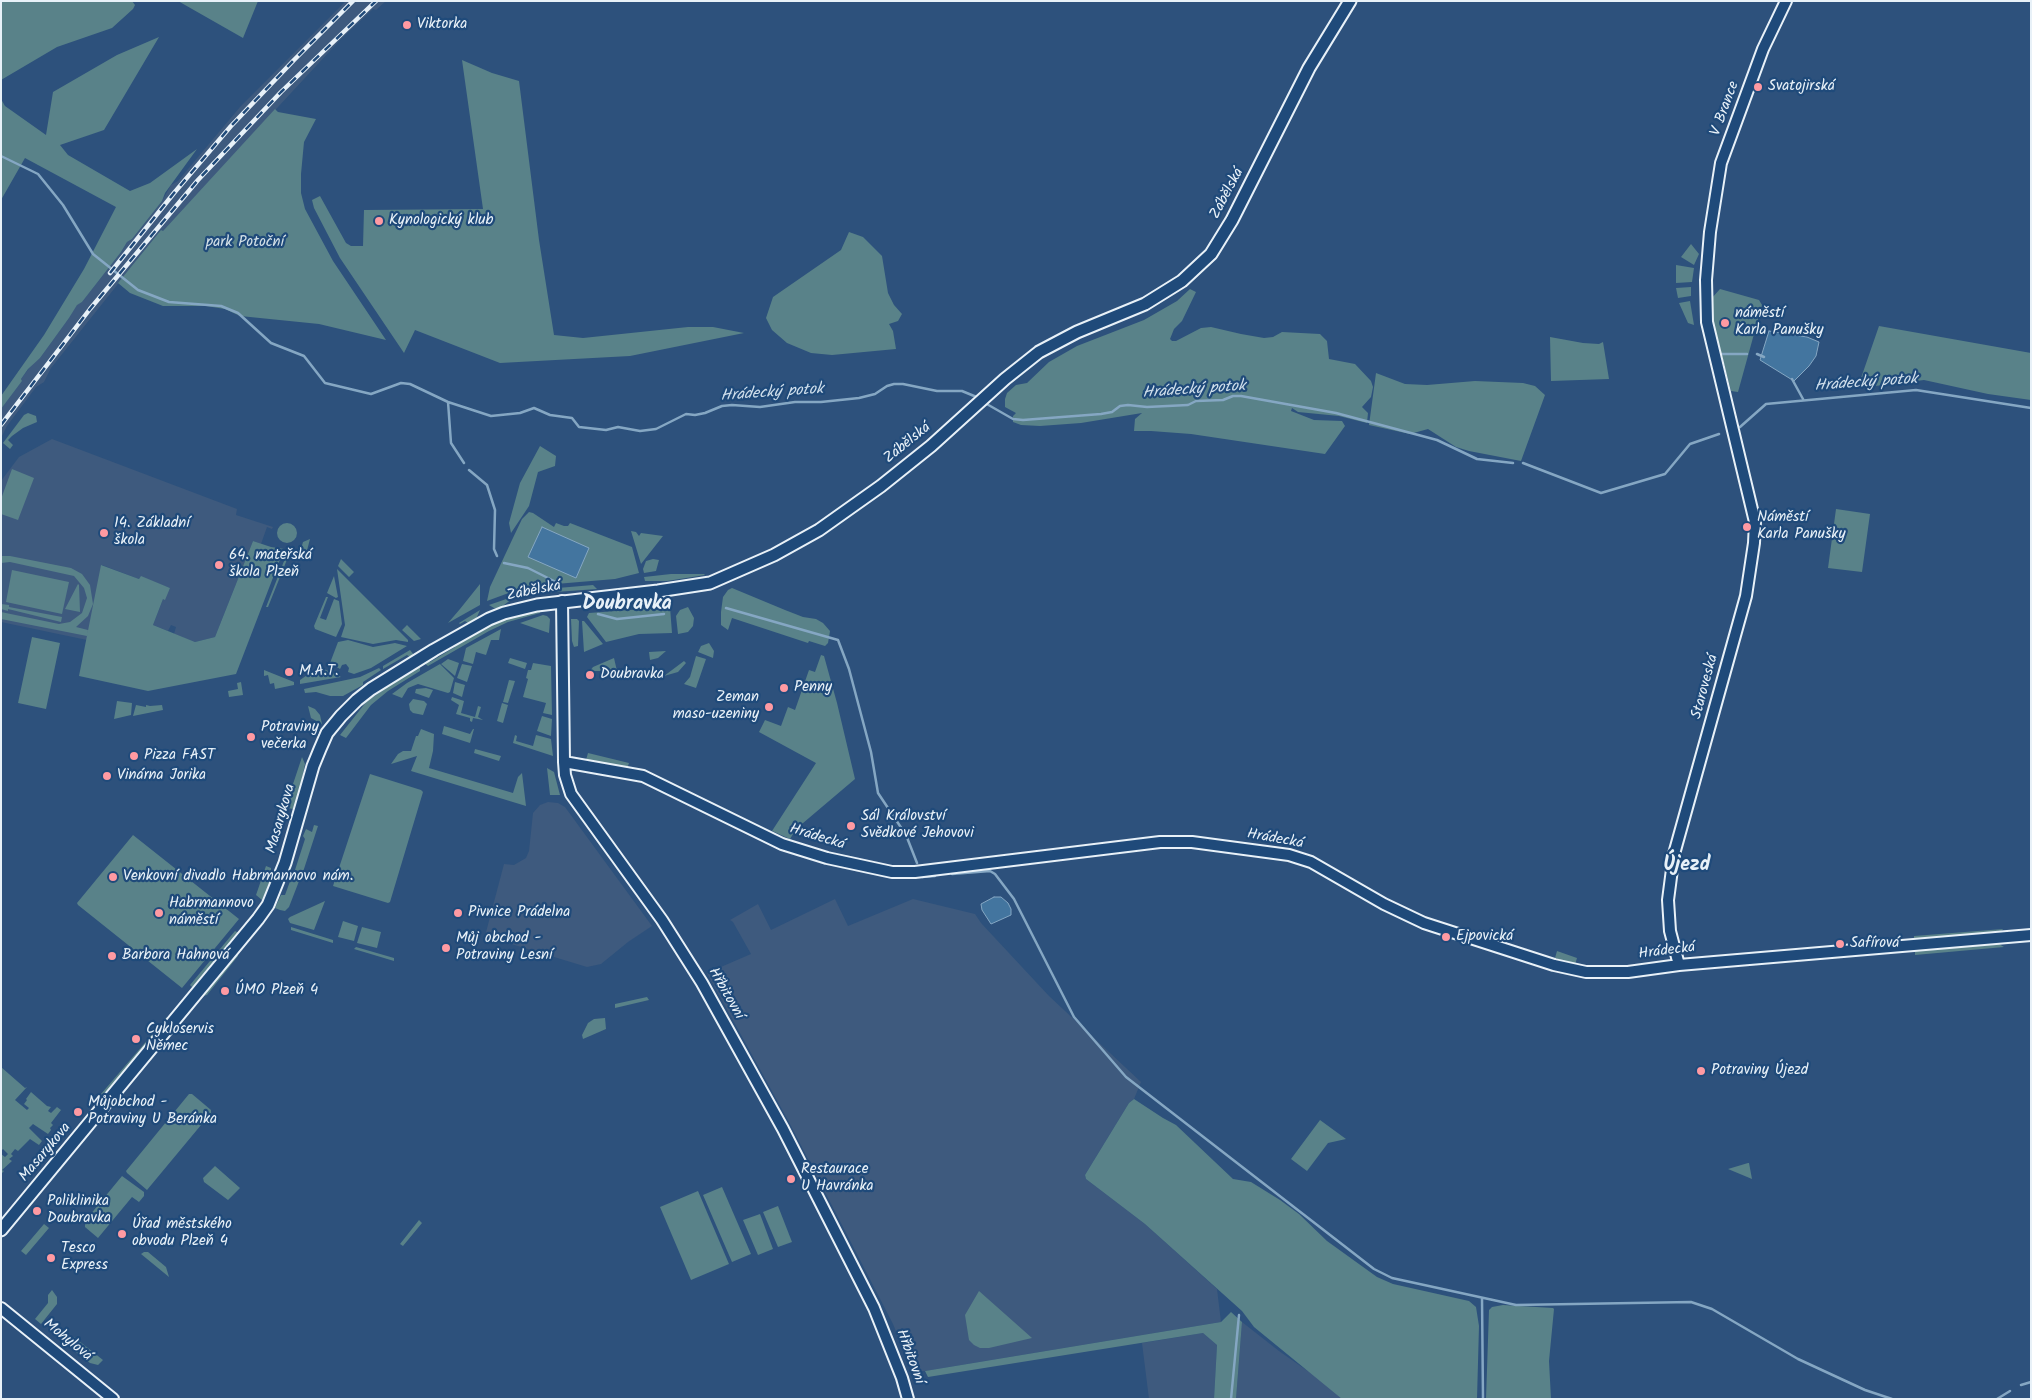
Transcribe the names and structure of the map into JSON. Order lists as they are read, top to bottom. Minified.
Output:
{"streets":{"main road":["Zábělská","Masarykova"],"street":["V Brance","Staroveská","Hrádecká","Hřbitovní","Mohylová"]},"crossings":[["V Brance","Staroveská"],["Zábělská","Masarykova"],["Zábělská","Hřbitovní"],["Staroveská","Hrádecká"],["Hrádecká","Hřbitovní"]],"districts":["Doubravka","Újezd"],"water":["Hrádecký potok"],"parks":["park Potoční"],"places":["Viktorka","Svatojirská","Kynologický klub","náměstí Karla Panušky","Náměstí Karla Panušky","14. Základní škola","64. mateřská škola Plzeň","M.A.T.","Doubravka","Penny","Zeman maso-uzeniny","Potraviny večerka","Pizza FAST","Vinárna Jorika","Sál Království Svědkové Jehovovi","Venkovní divadlo Habrmannovo nám.","Habrmannovo náměstí","Pivnice Prádelna","Ejpovická","Safírová","Můj obchod - Potraviny Lesní","Barbora Hahnová","ÚMO Plzeň 4","Cykloservis Němec","Potraviny Újezd","Můjobchod - Potraviny U Beránka","Restaurace U Havránka","Poliklinika Doubravka","Úřad městského obvodu Plzeň 4","Tesco Express"]}
